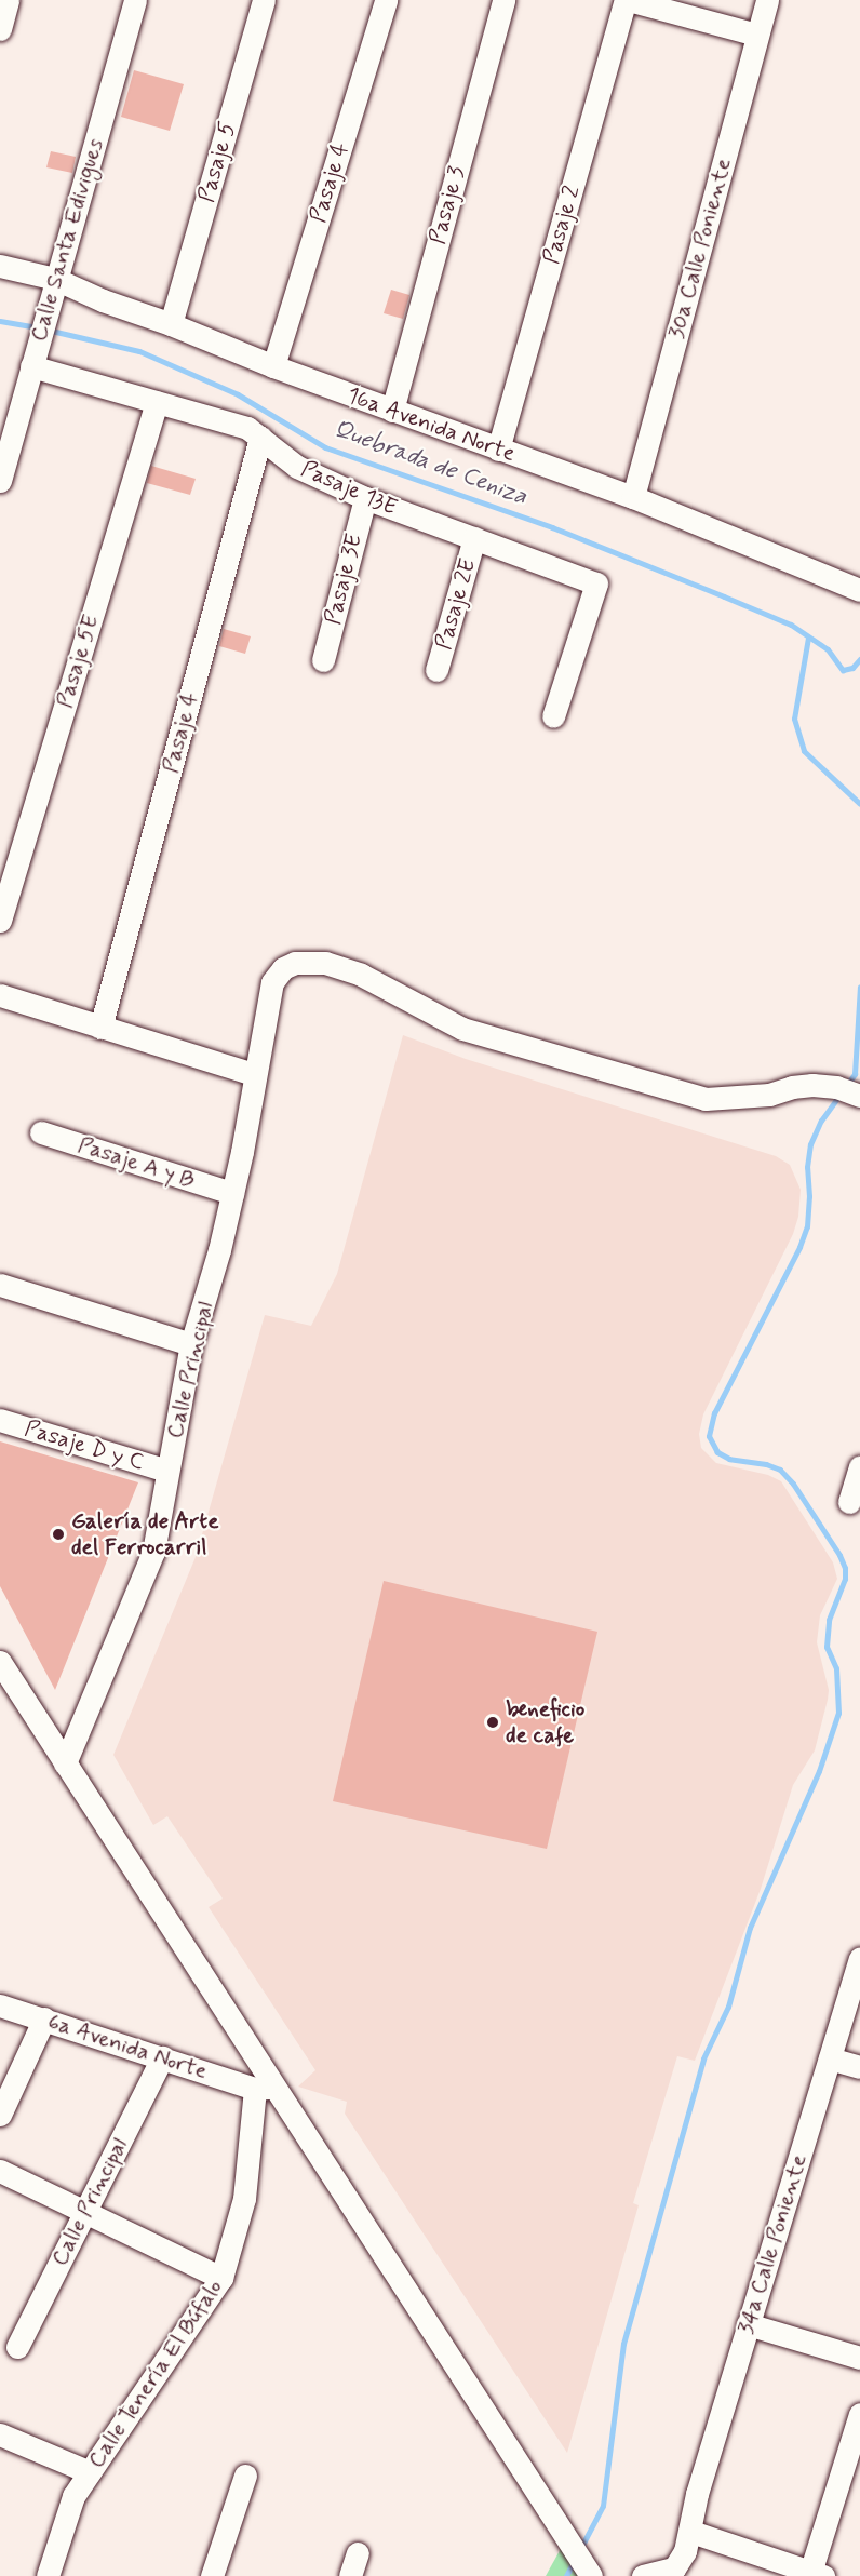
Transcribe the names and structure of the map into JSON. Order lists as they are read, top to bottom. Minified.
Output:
{"streets":{"street":["Pasaje 5","Pasaje 4","Pasaje 3","Pasaje 2","Calle Santa Edivigues","30a Calle Poniente","16a Avenida Norte","Pasaje 13E","Pasaje 3E","Pasaje 2E","Pasaje 5E","Pasaje A y B","Calle Principal","Pasaje D y C","6a Avenida Norte","34a Calle Poniente","Calle Tenería El Búfalo"]},"crossings":[["Pasaje 5","16a Avenida Norte"],["Pasaje 4","16a Avenida Norte"],["Pasaje 4","Pasaje 13E"],["Pasaje 3","16a Avenida Norte"],["Pasaje 2","16a Avenida Norte"],["Calle Santa Edivigues","16a Avenida Norte"],["Calle Santa Edivigues","Pasaje 13E"],["30a Calle Poniente","16a Avenida Norte"],["Pasaje 13E","Pasaje 3E"],["Pasaje 13E","Pasaje 2E"],["Pasaje 13E","Pasaje 5E"],["Pasaje A y B","Calle Principal"],["Calle Principal","Pasaje D y C"],["Calle Principal","6a Avenida Norte"],["6a Avenida Norte","Calle Tenería El Búfalo"]],"water":["Quebrada de Ceniza"],"places":["Galería de Arte del Ferrocarril","beneficio de cafe"]}
